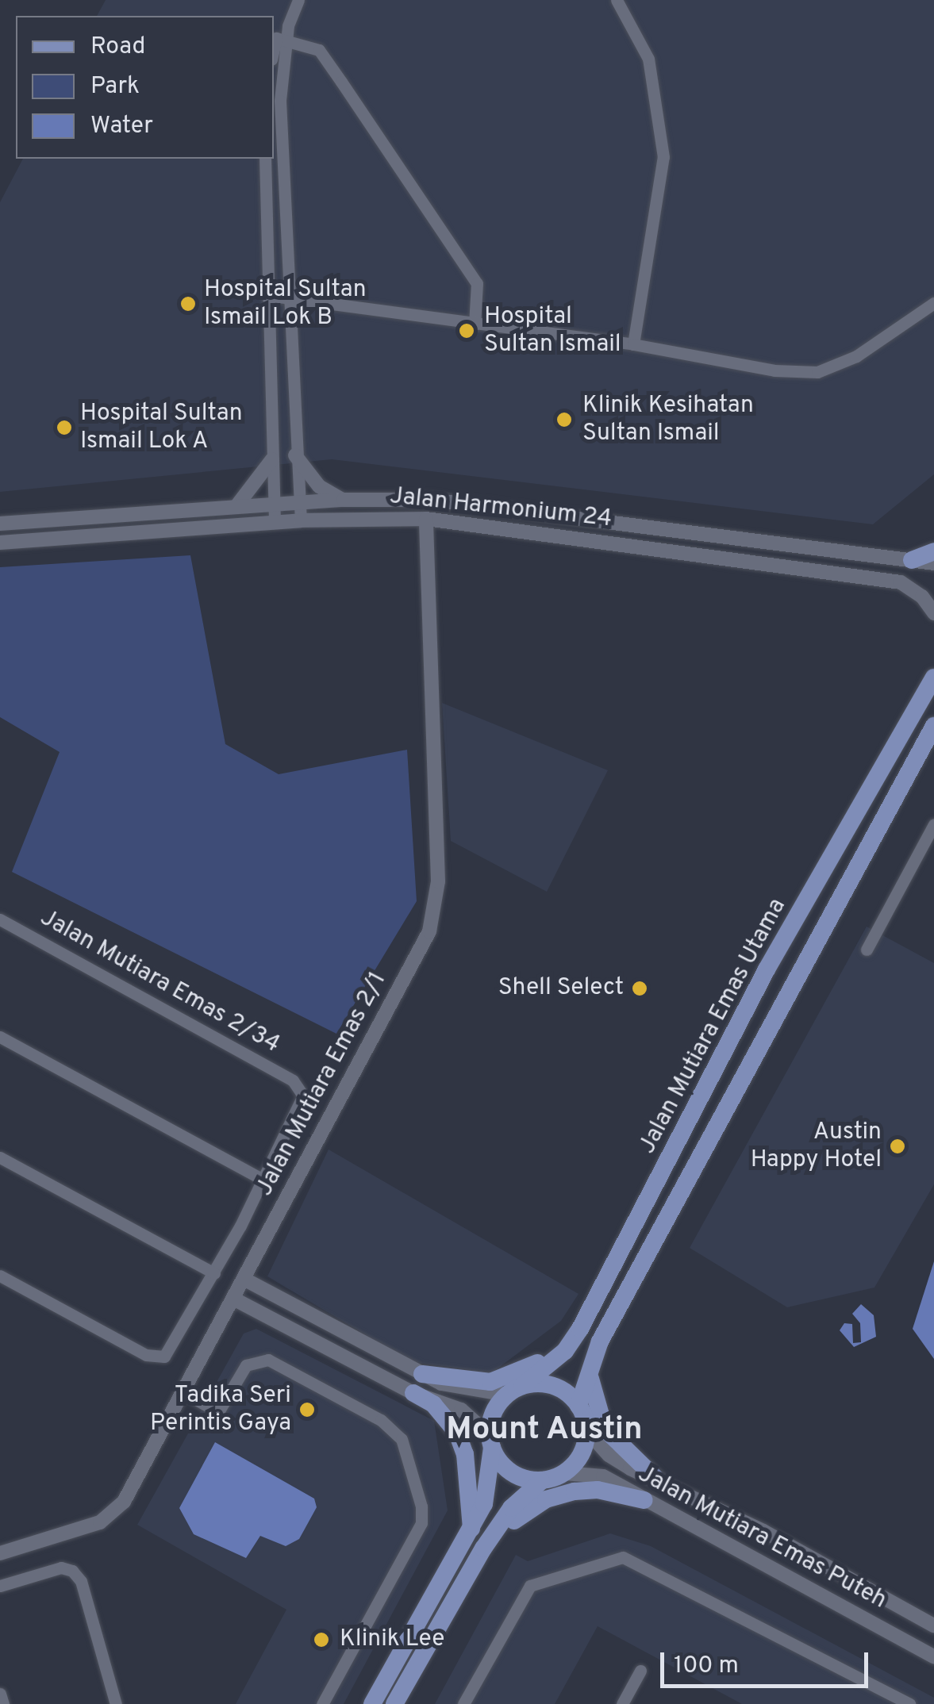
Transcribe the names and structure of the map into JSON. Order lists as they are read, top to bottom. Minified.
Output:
{"streets":{"main road":["Jalan Mutiara Emas Utama"],"street":["Jalan Harmonium 24","Jalan Mutiara Emas 2/34","Jalan Mutiara Emas 2/1","Jalan Mutiara Emas Puteh"]},"crossings":[["Jalan Harmonium 24","Jalan Mutiara Emas 2/1"],["Jalan Mutiara Emas Utama","Jalan Mutiara Emas Puteh"]],"districts":["Mount Austin"],"places":["Hospital Sultan Ismail Lok B","Hospital Sultan Ismail","Klinik Kesihatan Sultan Ismail","Hospital Sultan Ismail Lok A","Shell Select","Austin Happy Hotel","Tadika Seri Perintis Gaya","Klinik Lee"],"legend":["Road","Park","Water"],"scale_bar":"100 m"}
